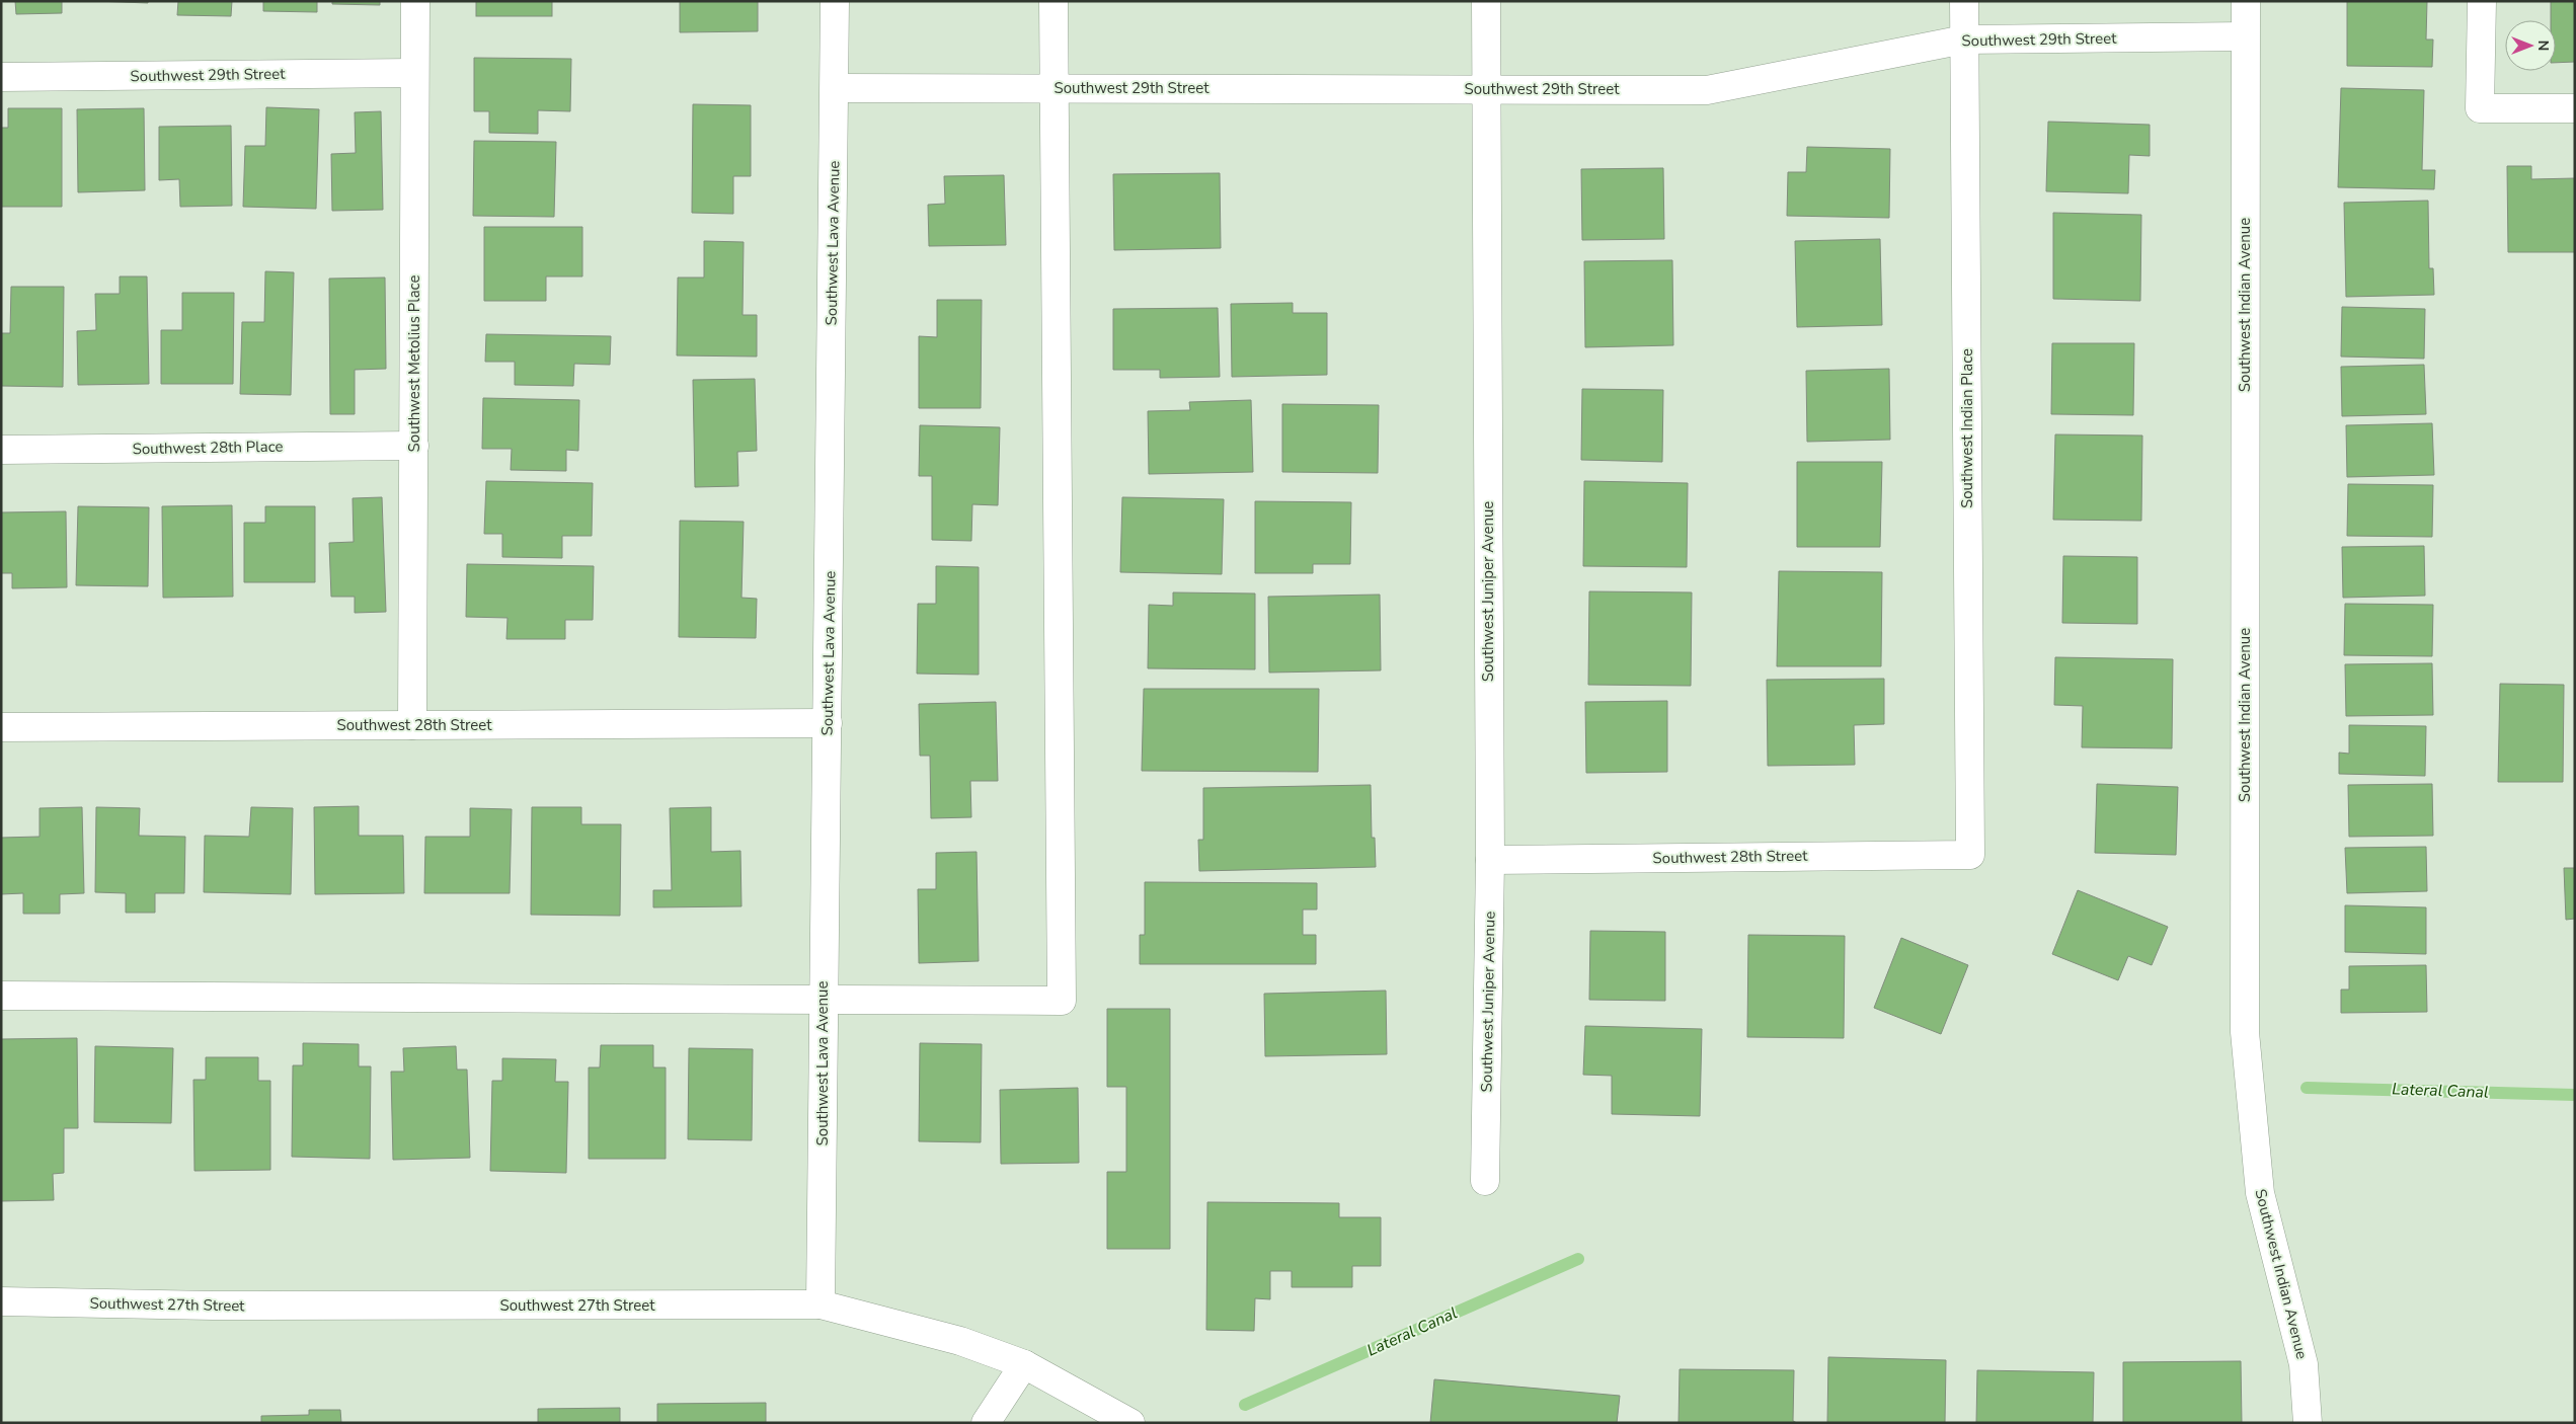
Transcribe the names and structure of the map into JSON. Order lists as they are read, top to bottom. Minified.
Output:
{"streets":{"street":["Southwest 29th Street","Southwest Lava Avenue","Southwest Indian Avenue","Southwest Metolius Place","Southwest Indian Place","Southwest 28th Place","Southwest Juniper Avenue","Southwest 28th Street","Southwest 27th Street"]},"crossings":[["Southwest 29th Street","Southwest Lava Avenue"],["Southwest 29th Street","Southwest Indian Avenue"],["Southwest 29th Street","Southwest Metolius Place"],["Southwest 29th Street","Southwest Indian Place"],["Southwest 29th Street","Southwest Juniper Avenue"],["Southwest Lava Avenue","Southwest 28th Street"],["Southwest Lava Avenue","Southwest 27th Street"],["Southwest Metolius Place","Southwest 28th Place"],["Southwest Metolius Place","Southwest 28th Street"],["Southwest Indian Place","Southwest 28th Street"],["Southwest Juniper Avenue","Southwest 28th Street"]],"water":["Lateral Canal"],"north":"right"}
